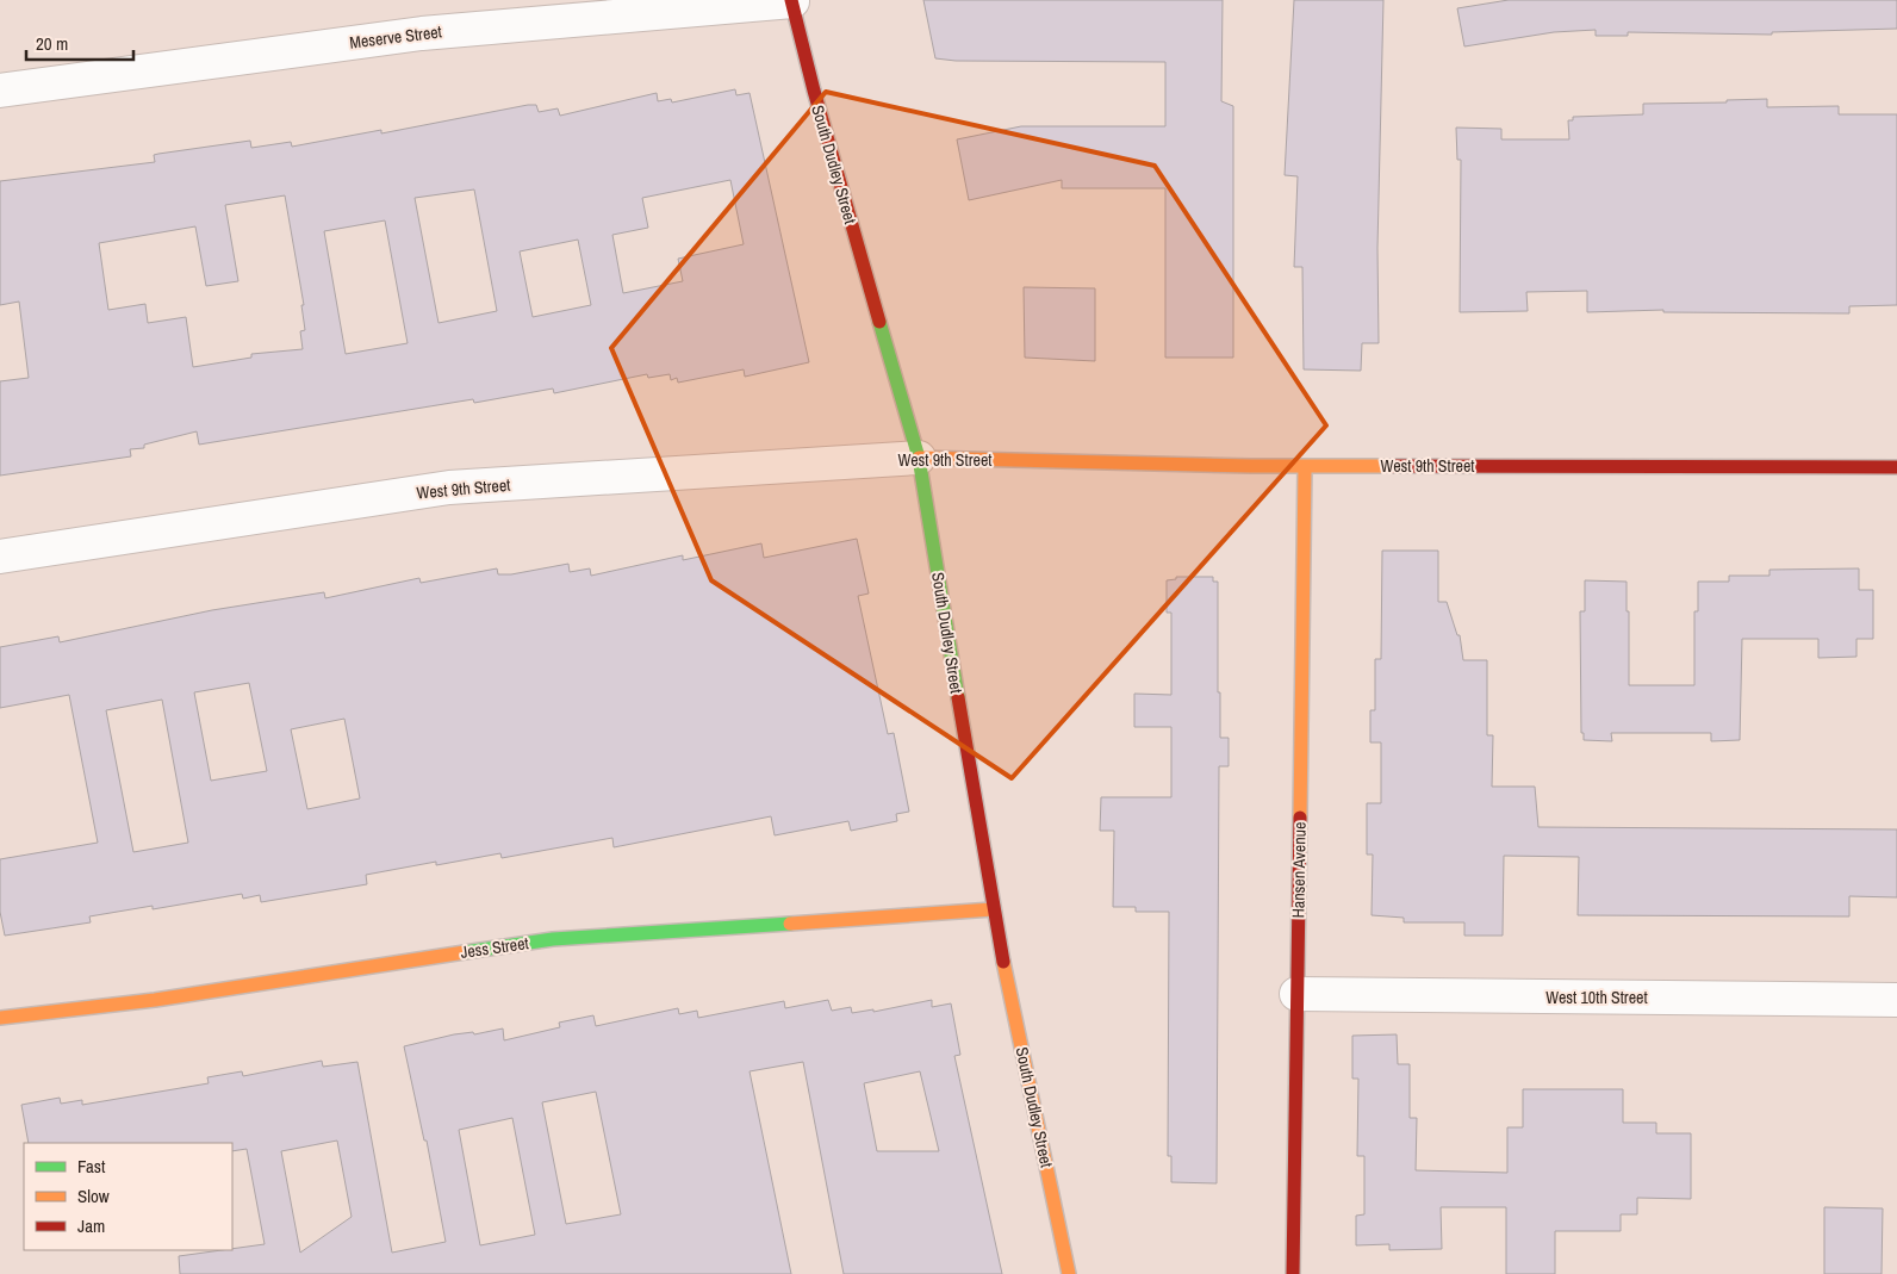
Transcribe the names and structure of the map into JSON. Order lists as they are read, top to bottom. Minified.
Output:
{"streets":{"street":["Meserve Street","South Dudley Street","West 9th Street","Hansen Avenue","Jess Street","West 10th Street"]},"crossings":[["Meserve Street","South Dudley Street"],["South Dudley Street","West 9th Street"],["South Dudley Street","Jess Street"],["West 9th Street","Hansen Avenue"],["Hansen Avenue","West 10th Street"]],"legend":["Fast","Slow","Jam"],"scale_bar":"20 m"}
